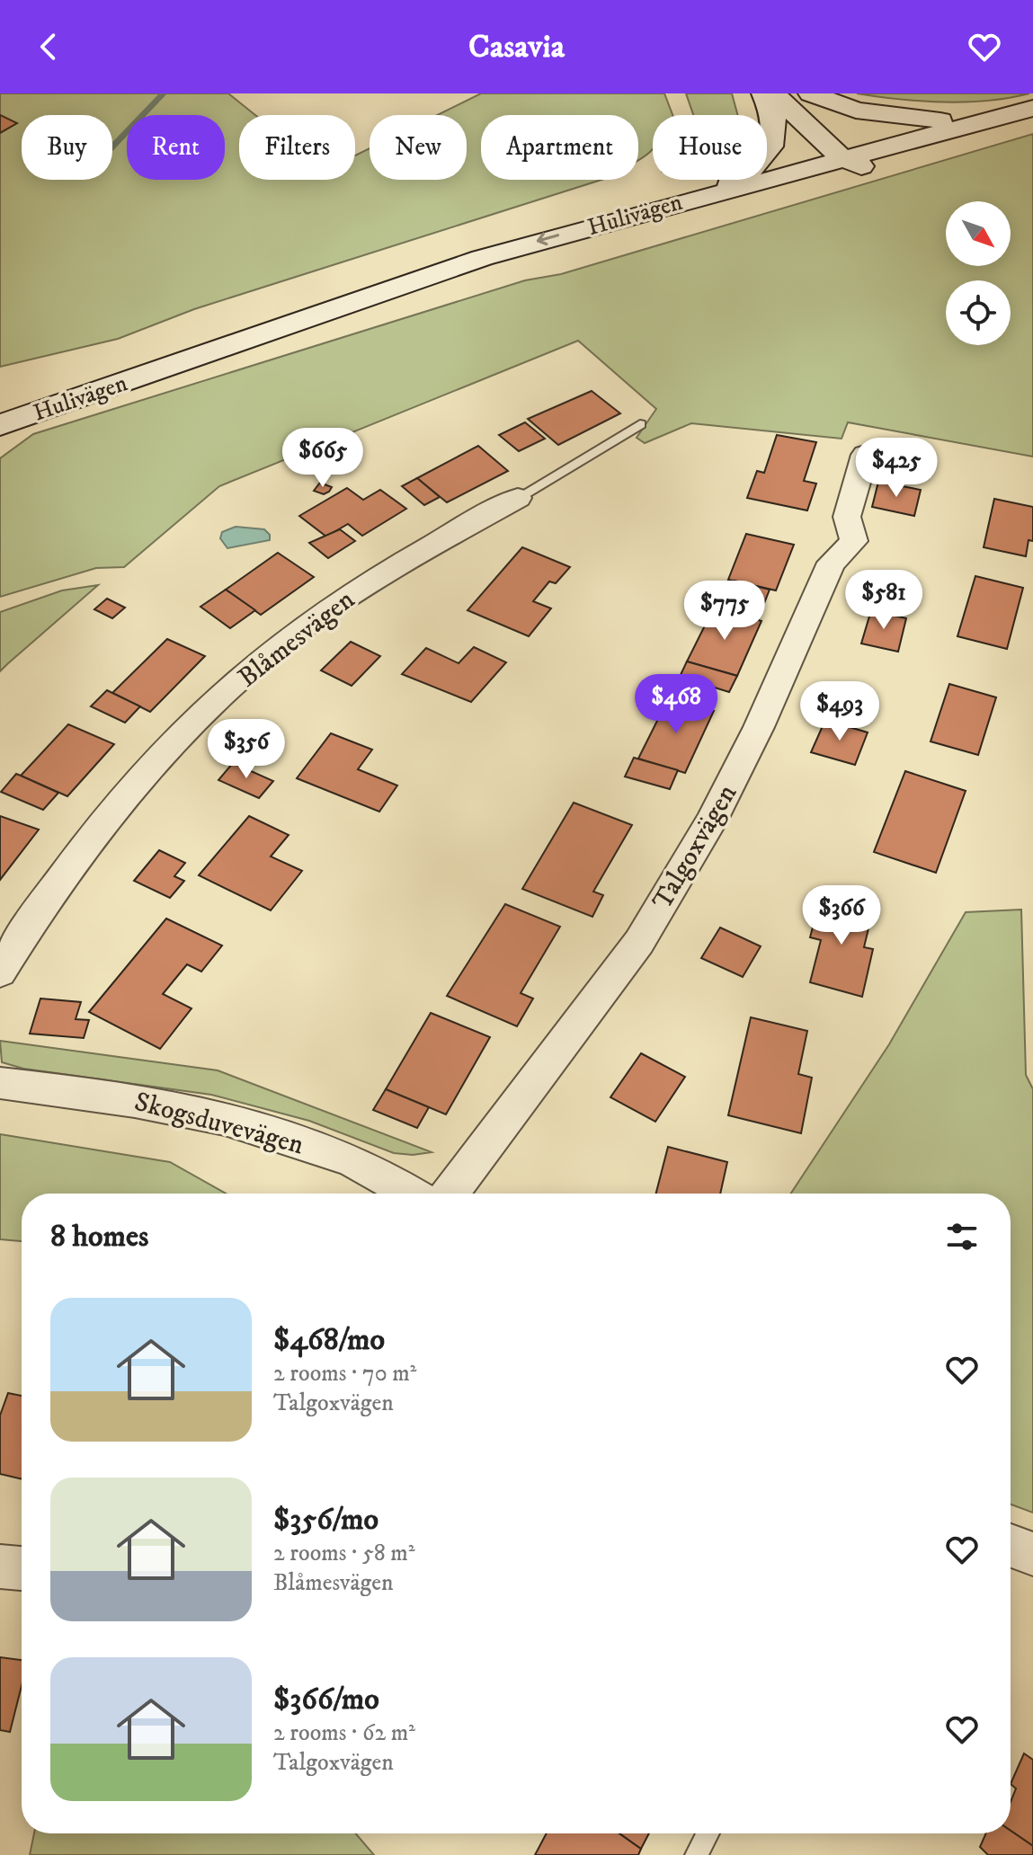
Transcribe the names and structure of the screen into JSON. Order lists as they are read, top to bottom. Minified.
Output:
{"streets":{"main road":["Hulivägen"],"street":["Blåmesvägen","Talgoxvägen","Skogsduvevägen"]},"north":"bottom right","page":{"header":"Casavia","chip":["Buy","Rent","Filters","New","Apartment","House"],"price":["$665","$425","$581","$775","$468","$493","$356","$366"],"heading":"8 homes","list":[{"name":"$468/mo","note":"2 rooms · 70 m² · Talgoxvägen"},{"name":"$356/mo","note":"2 rooms · 58 m² · Blåmesvägen"},{"name":"$366/mo","note":"2 rooms · 62 m² · Talgoxvägen"}]}}
